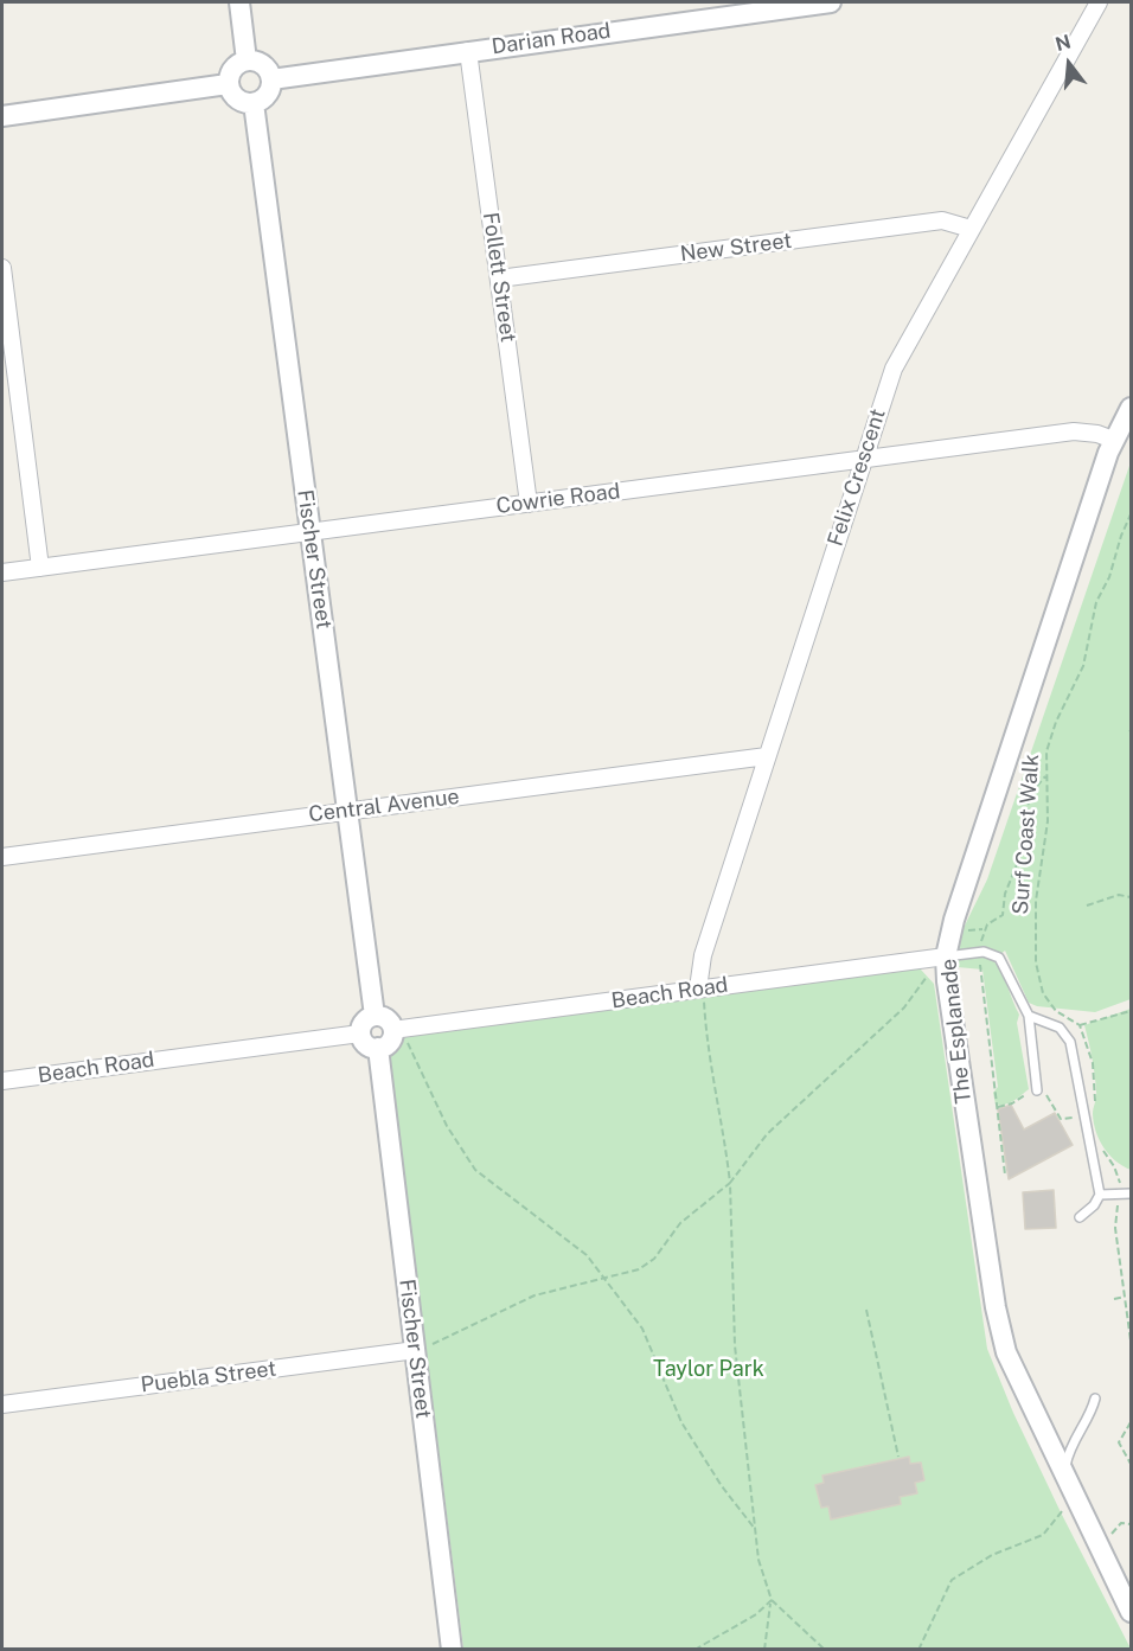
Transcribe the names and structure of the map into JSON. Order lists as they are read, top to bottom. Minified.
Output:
{"streets":{"street":["Darian Road","New Street","Follett Street","Felix Crescent","Cowrie Road","Fischer Street","Central Avenue","Beach Road","The Esplanade","Puebla Street"],"path":["Surf Coast Walk"]},"crossings":[["Darian Road","Follett Street"],["Darian Road","Fischer Street"],["New Street","Follett Street"],["New Street","Felix Crescent"],["Follett Street","Cowrie Road"],["Felix Crescent","Cowrie Road"],["Felix Crescent","Central Avenue"],["Felix Crescent","Beach Road"],["Cowrie Road","Fischer Street"],["Cowrie Road","The Esplanade"],["Fischer Street","Central Avenue"],["Fischer Street","Beach Road"],["Fischer Street","Puebla Street"],["Beach Road","The Esplanade"]],"parks":["Taylor Park"],"north":"top"}
